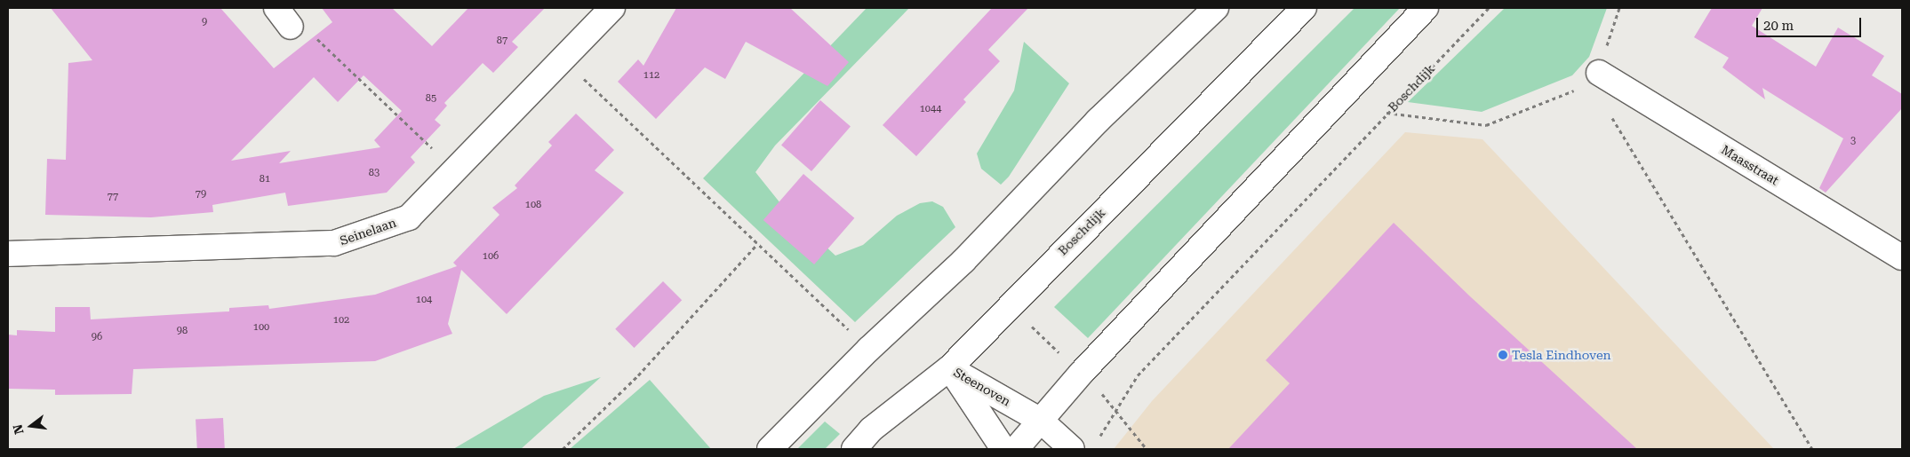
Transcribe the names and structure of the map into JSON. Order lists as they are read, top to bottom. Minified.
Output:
{"streets":{"street":["Boschdijk","Maasstraat","Seinelaan","Steenoven"]},"crossings":[["Boschdijk","Steenoven"]],"places":["Tesla Eindhoven"],"house_numbers":["9","87","112","85","1044","3","83","81","79","77","108","106","104","102","100","98","96"],"scale_bar":"20 m","north":"left"}
